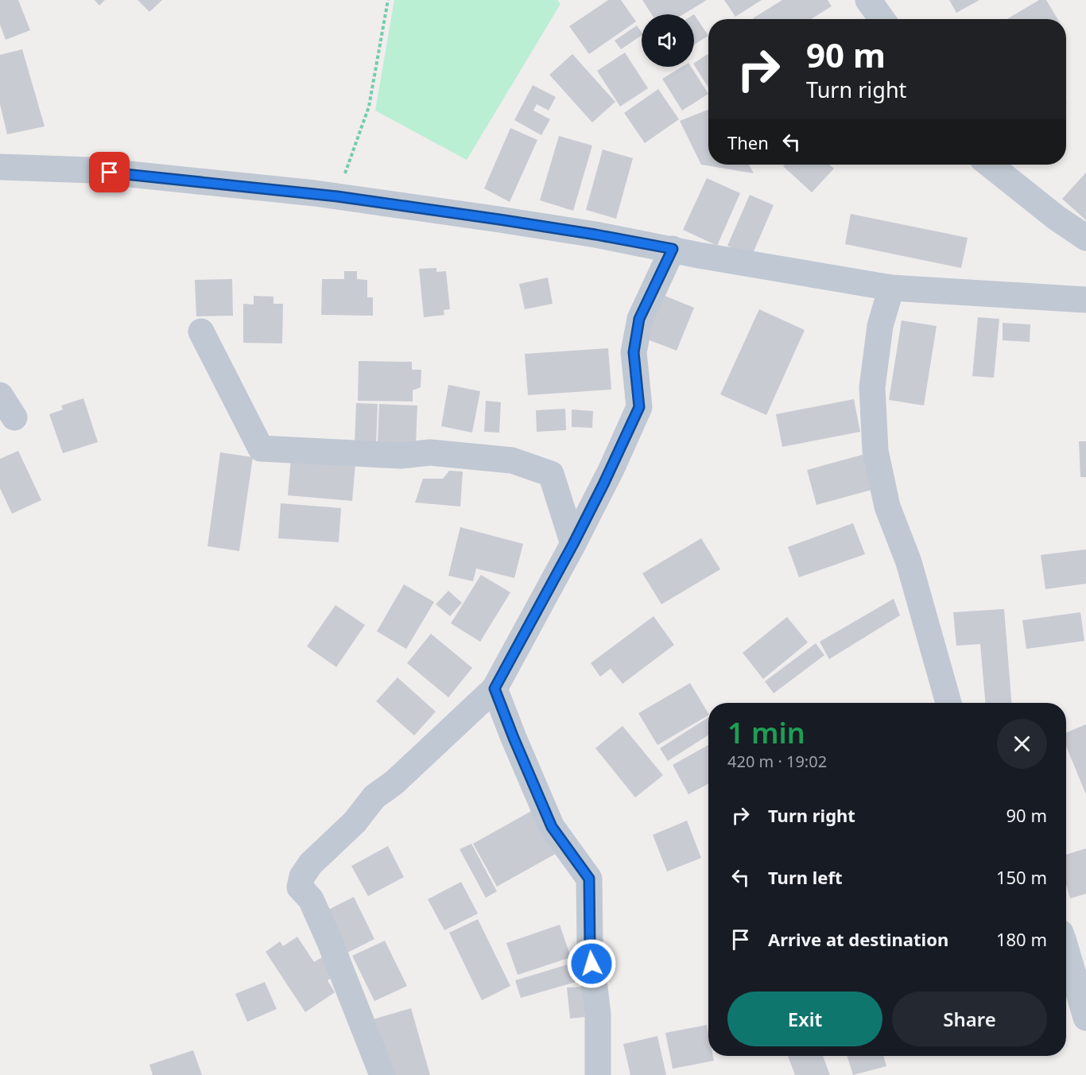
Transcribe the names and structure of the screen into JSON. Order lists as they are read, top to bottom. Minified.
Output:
{"page":{"turn":["90 m","Turn right"],"then":"Then","heading":["1 min","420 m · 19:02"],"list":[{"name":"Turn right","value":"90 m"},{"name":"Turn left","value":"150 m"},{"name":"Arrive at destination","value":"180 m"}],"buttons":["Exit","Share"]}}
